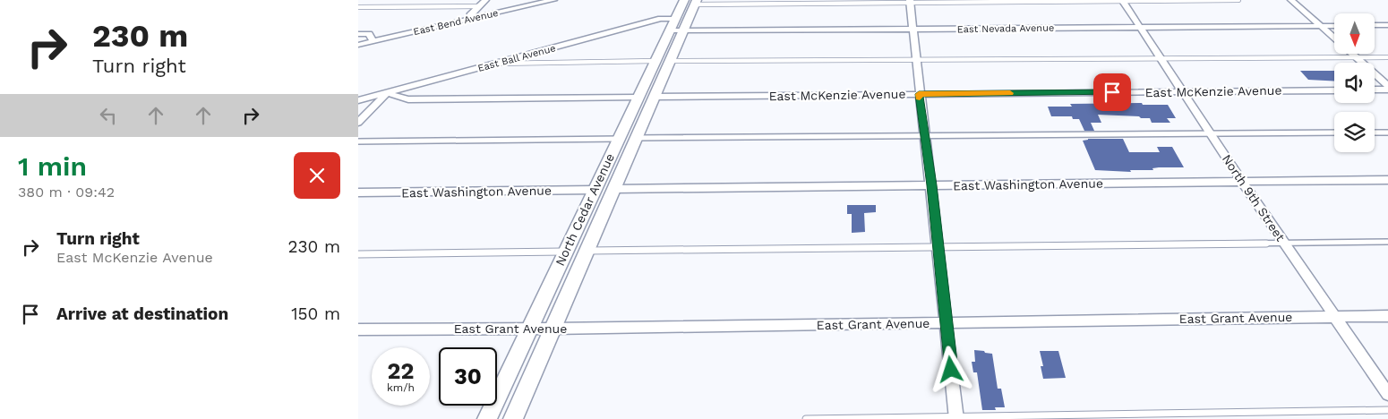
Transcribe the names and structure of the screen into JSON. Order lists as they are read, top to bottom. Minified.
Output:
{"streets":{"main road":["North Cedar Avenue"],"street":["East Bend Avenue","East Nevada Avenue","East Ball Avenue","East McKenzie Avenue","East Washington Avenue","North 9th Street","East Grant Avenue"]},"crossings":[["East Nevada Avenue","East Ball Avenue"],["East Nevada Avenue","North 9th Street"],["East Nevada Avenue","North Cedar Avenue"],["East Ball Avenue","North Cedar Avenue"],["East McKenzie Avenue","North 9th Street"],["East McKenzie Avenue","North Cedar Avenue"],["East Washington Avenue","North 9th Street"],["East Washington Avenue","North Cedar Avenue"],["North 9th Street","East Grant Avenue"],["North Cedar Avenue","East Grant Avenue"]],"north":"bottom","page":{"turn":["230 m","Turn right"],"heading":["1 min","380 m · 09:42"],"list":[{"name":"Turn right","note":"East McKenzie Avenue","value":"230 m"},{"name":"Arrive at destination","value":"150 m"}],"speed":"22 km/h","limit":"30"}}
